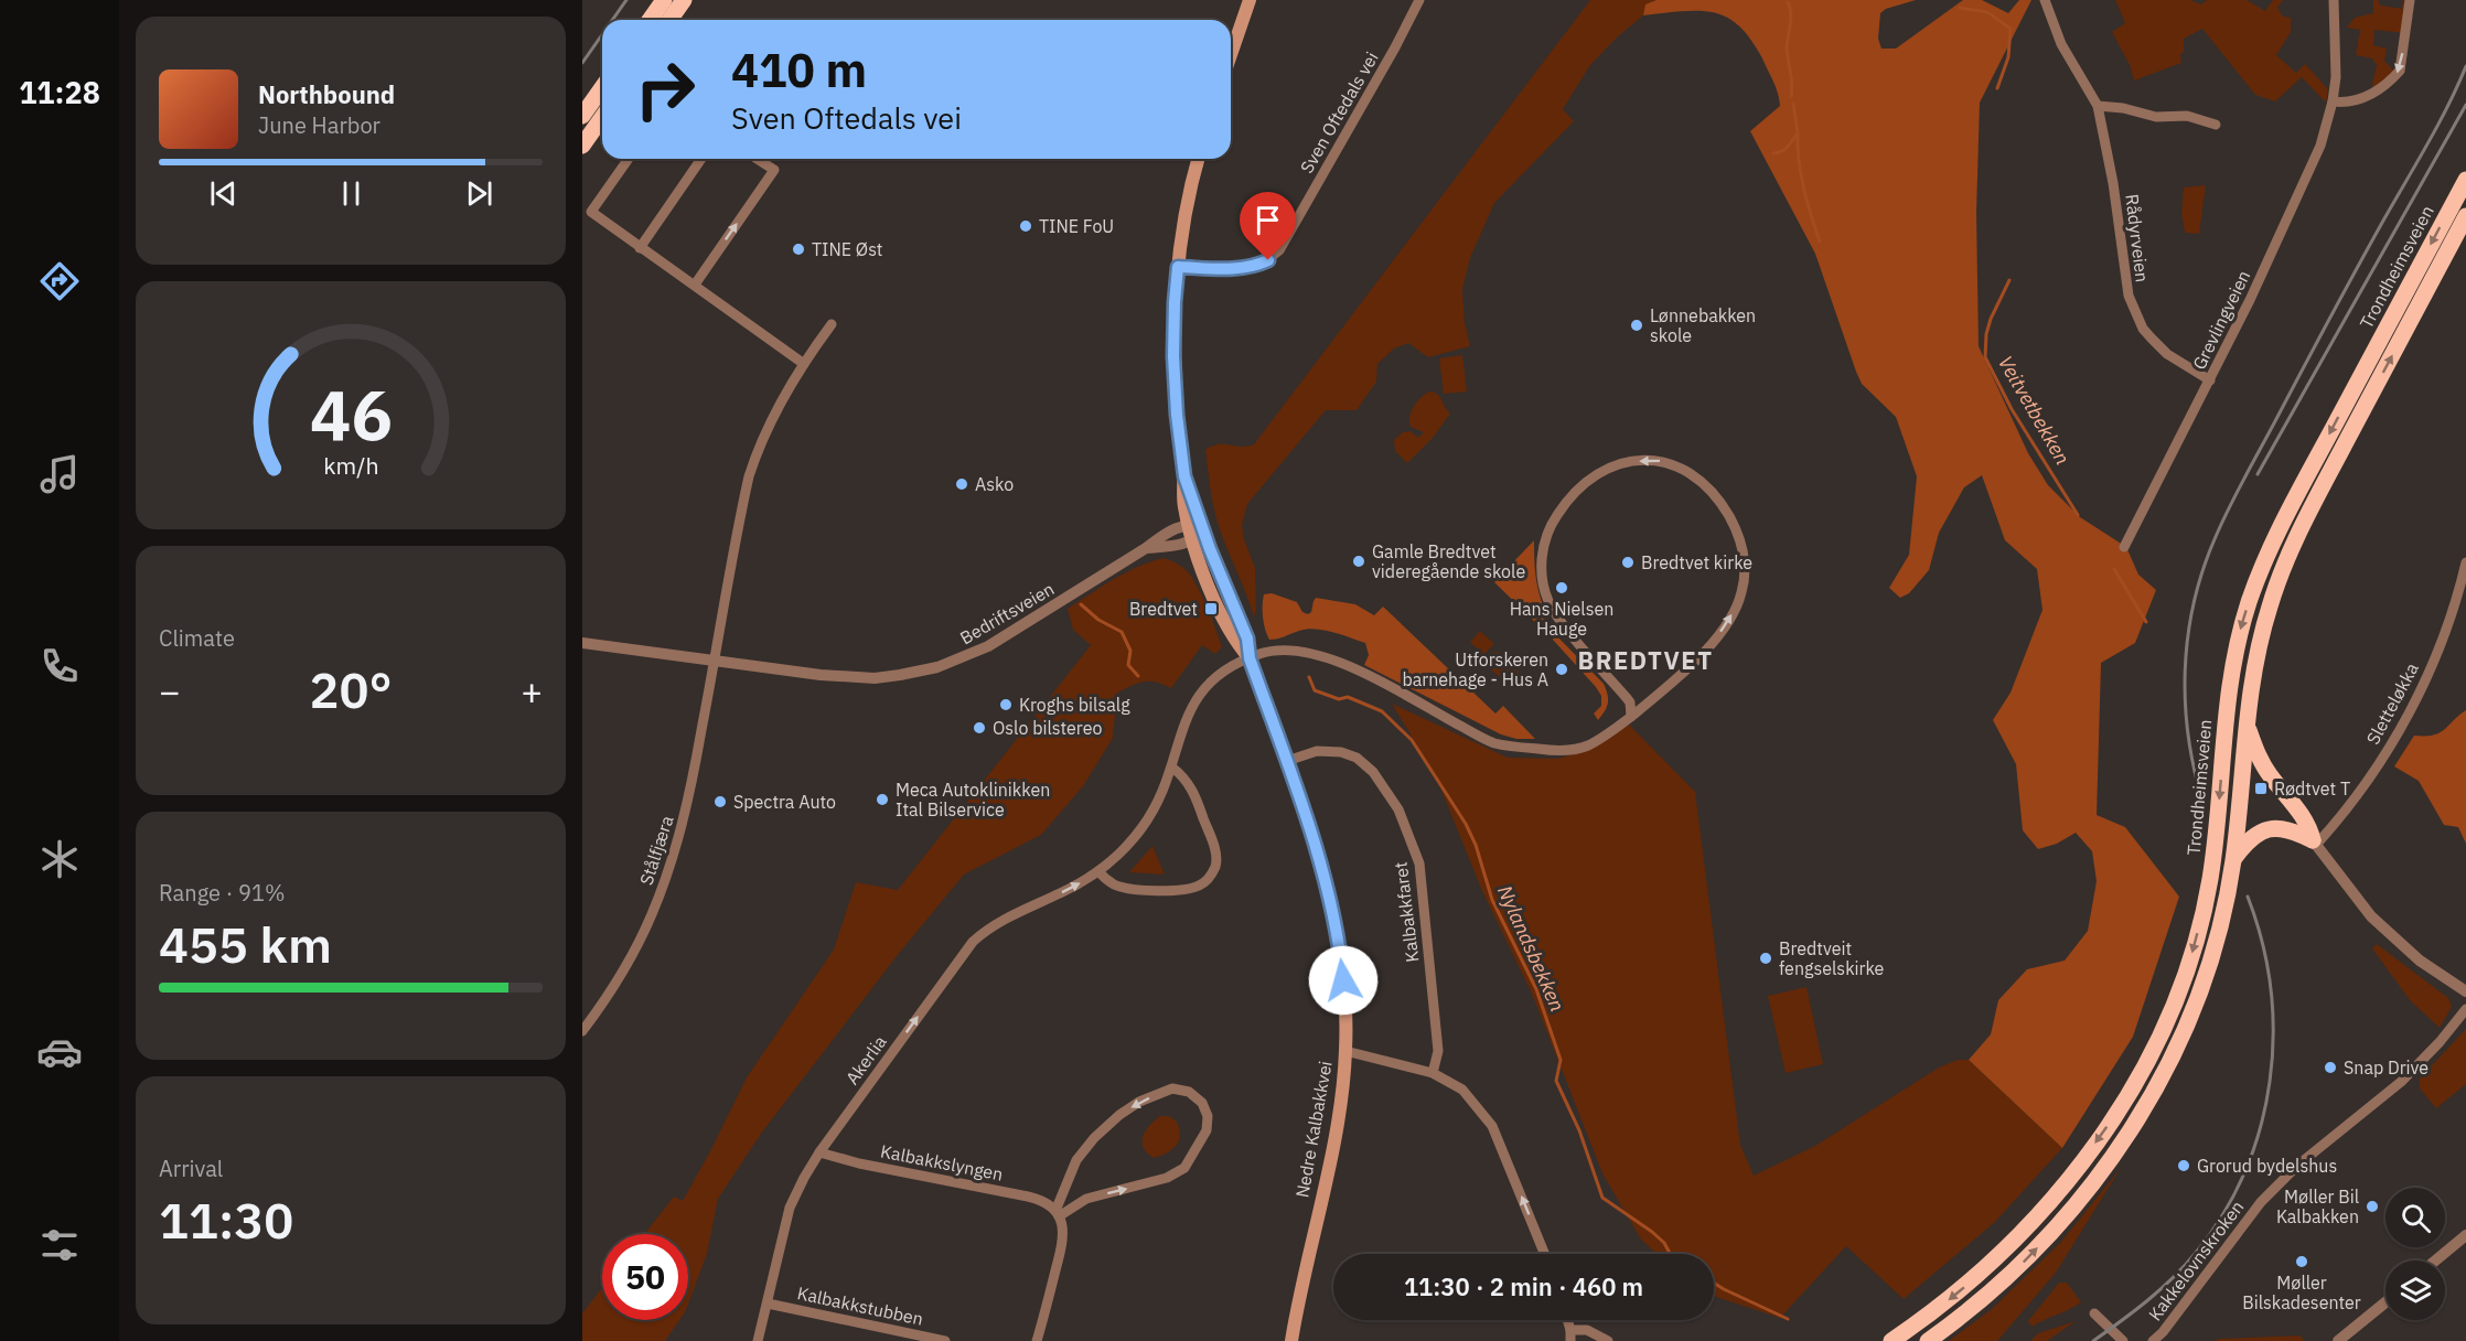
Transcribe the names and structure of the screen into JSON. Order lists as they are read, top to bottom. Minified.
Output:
{"streets":{"highway":["Trondheimsveien"],"main road":["Nedre Kalbakkvei"],"street":["Sven Oftedals vei","Rådyrveien","Grevlingveien","Bedriftsveien","Sletteløkka","Stålfjæra","Kalbakkfaret","Akerlia","Kalbakkslyngen","Kakkelovnskroken","Kalbakkstubben"]},"crossings":[["Sven Oftedals vei","Nedre Kalbakkvei"],["Rådyrveien","Grevlingveien"],["Bedriftsveien","Stålfjæra"],["Bedriftsveien","Nedre Kalbakkvei"],["Kalbakkfaret","Nedre Kalbakkvei"],["Akerlia","Nedre Kalbakkvei"],["Akerlia","Kalbakkslyngen"],["Akerlia","Kalbakkstubben"]],"districts":["BREDTVET"],"water":["Veitvetbekken","Nylandsbekken"],"places":{"other":["TINE FoU","TINE Øst","Lønnebakken skole","Asko","Gamle Bredtvet videregående skole","Bredtvet kirke","Hans Nielsen Hauge","Utforskeren barnehage - Hus A","Kroghs bilsalg","Oslo bilstereo","Meca Autoklinikken Ital Bilservice","Spectra Auto","Bredtveit fengselskirke","Snap Drive","Grorud bydelshus","Møller Bil Kalbakken","Møller Bilskadesenter"],"transit":["Bredtvet","Rødtvet T"]},"page":{"tabs":"11:28","turn":["410 m","Sven Oftedals vei"],"song":["Northbound","June Harbor"],"tile":["Climate",["Range · 91%","455 km"],["Arrival","11:30"]],"heat":["−","20°","+"],"limit":"50","trip":"11:30 · 2 min · 460 m","gauge":["46","km/h"]}}
